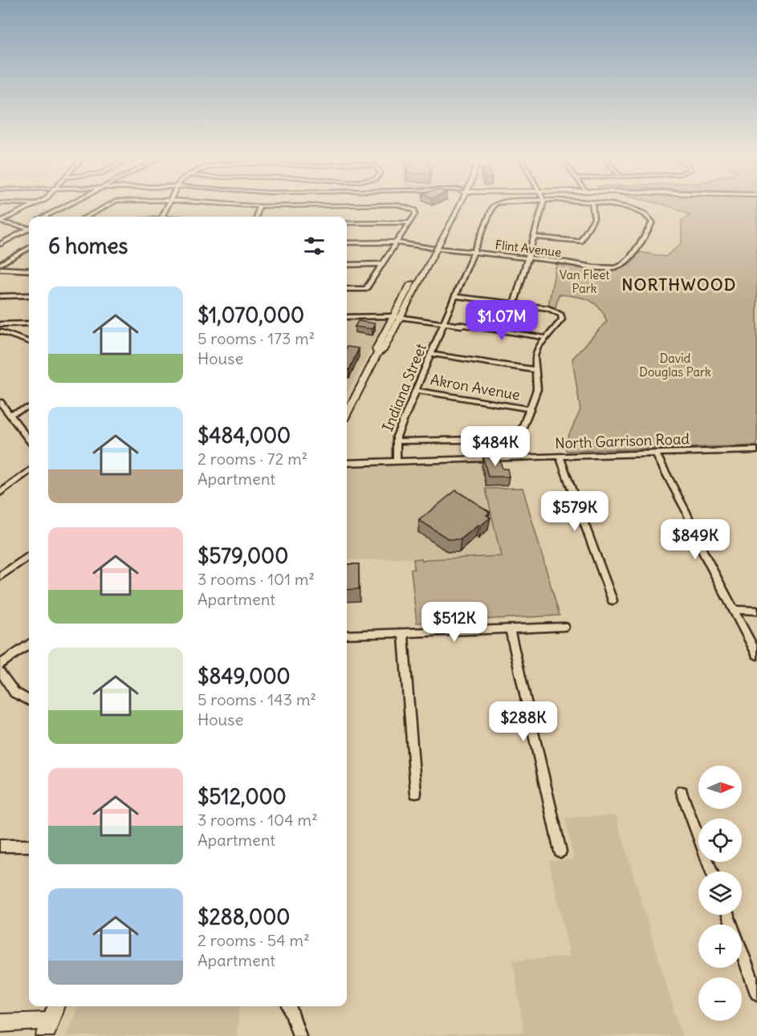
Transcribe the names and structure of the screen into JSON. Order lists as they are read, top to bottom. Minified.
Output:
{"streets":{"street":["Flint Avenue","Indiana Street","Akron Avenue","North Garrison Road"]},"crossings":[["Flint Avenue","Indiana Street"],["Indiana Street","Akron Avenue"],["Indiana Street","North Garrison Road"]],"districts":["NORTHWOOD"],"parks":["Van Fleet Park","David Douglas Park"],"north":"right","page":{"heading":"6 homes","list":[{"name":"$1,070,000","note":"5 rooms · 173 m² · House"},{"name":"$484,000","note":"2 rooms · 72 m² · Apartment"},{"name":"$579,000","note":"3 rooms · 101 m² · Apartment"},{"name":"$849,000","note":"5 rooms · 143 m² · House"},{"name":"$512,000","note":"3 rooms · 104 m² · Apartment"},{"name":"$288,000","note":"2 rooms · 54 m² · Apartment"}],"price":["$1.07M","$484K","$579K","$849K","$512K","$288K"],"map_buttons":["+","−"]}}
